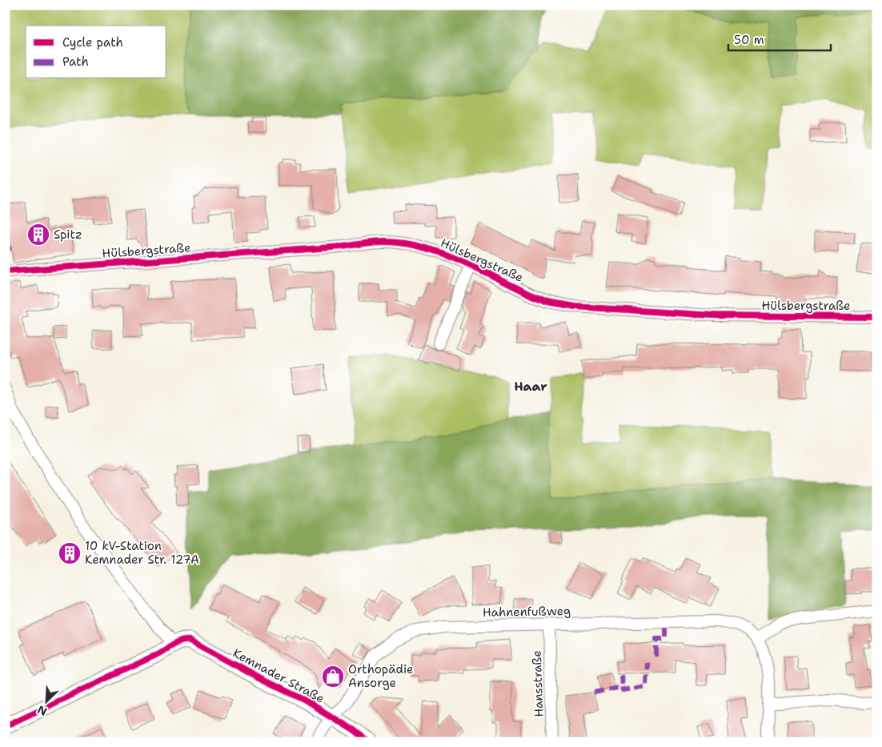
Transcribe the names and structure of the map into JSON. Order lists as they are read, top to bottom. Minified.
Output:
{"streets":{"street":["Hülsbergstraße","Hahnenfußweg","Kemnader Straße","Hansstraße"]},"crossings":[["Hahnenfußweg","Kemnader Straße"],["Hahnenfußweg","Hansstraße"]],"districts":["Haar"],"places":{"building":["Spitz","10 kV-Station Kemnader Str. 127A"],"shop":["Orthopädie Ansorge"]},"legend":["Cycle path","Path"],"scale_bar":"50 m","north":"bottom left"}
